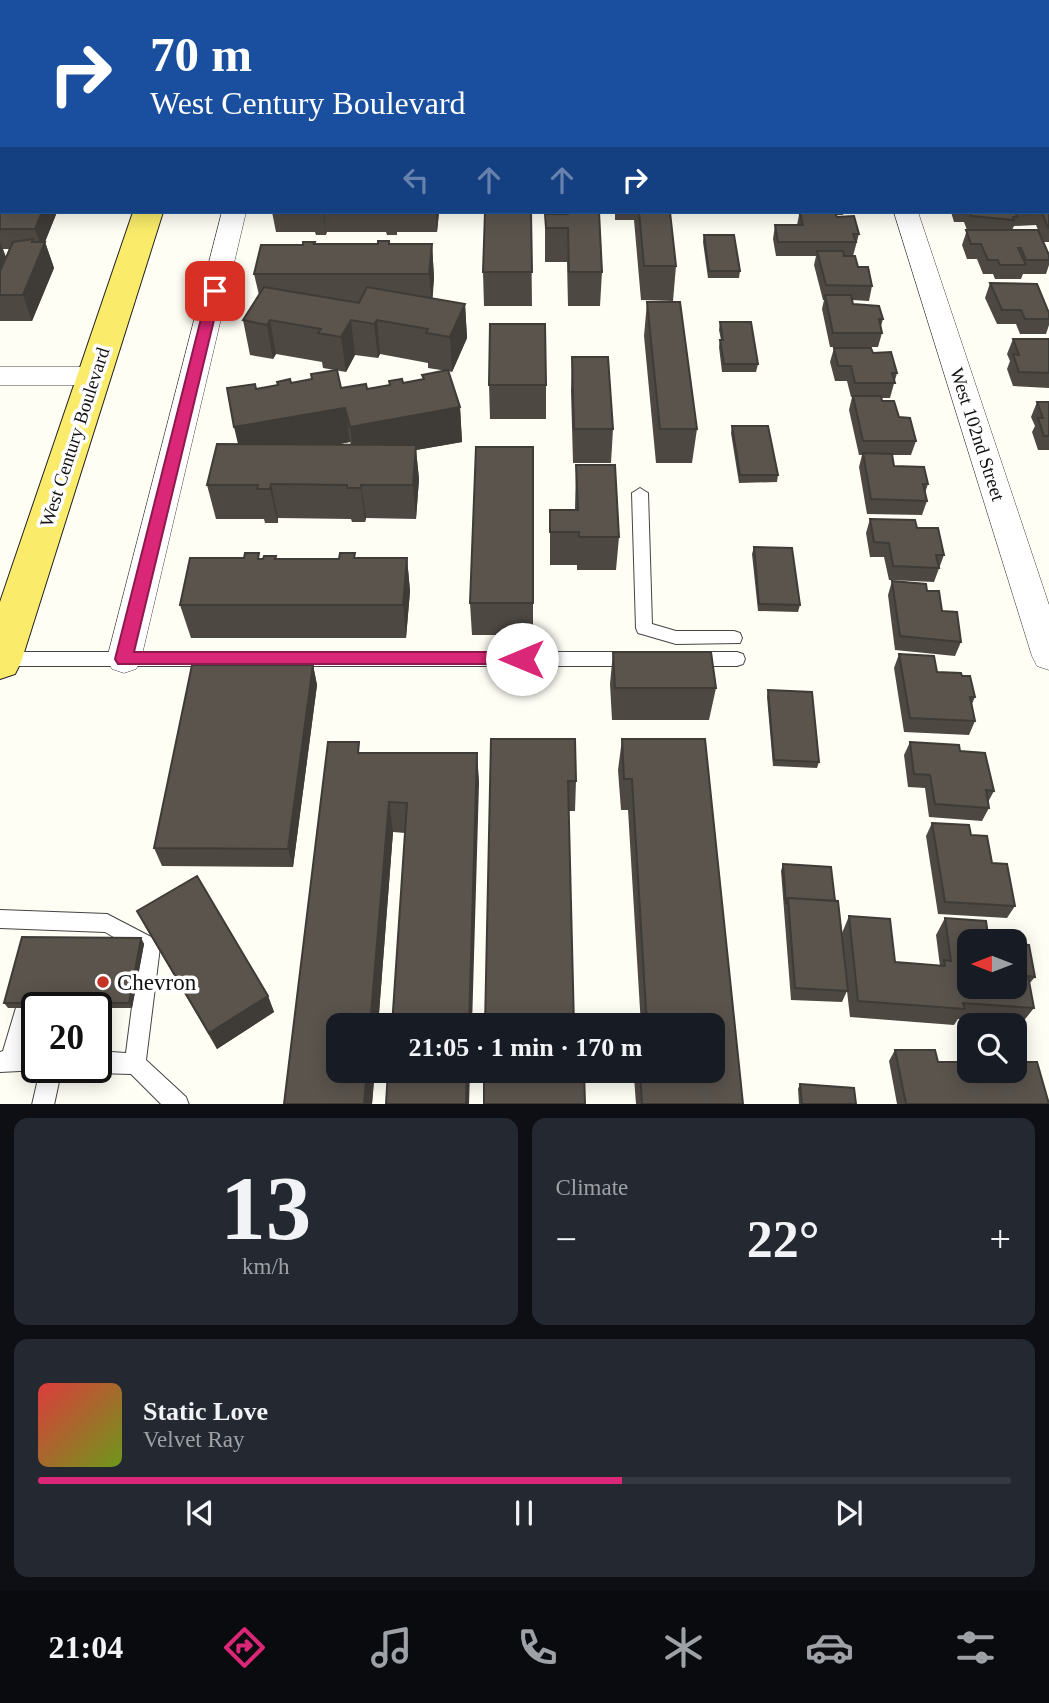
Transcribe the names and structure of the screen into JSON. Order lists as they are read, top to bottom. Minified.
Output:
{"streets":{"main road":["West Century Boulevard"],"street":["West 102nd Street"]},"places":["Chevron"],"north":"left","page":{"turn":["70 m","West Century Boulevard"],"limit":"20","trip":"21:05 · 1 min · 170 m","tile":[["13","km/h"],"Climate"],"heat":["−","22°","+"],"song":["Static Love","Velvet Ray"],"tabs":"21:04"}}
